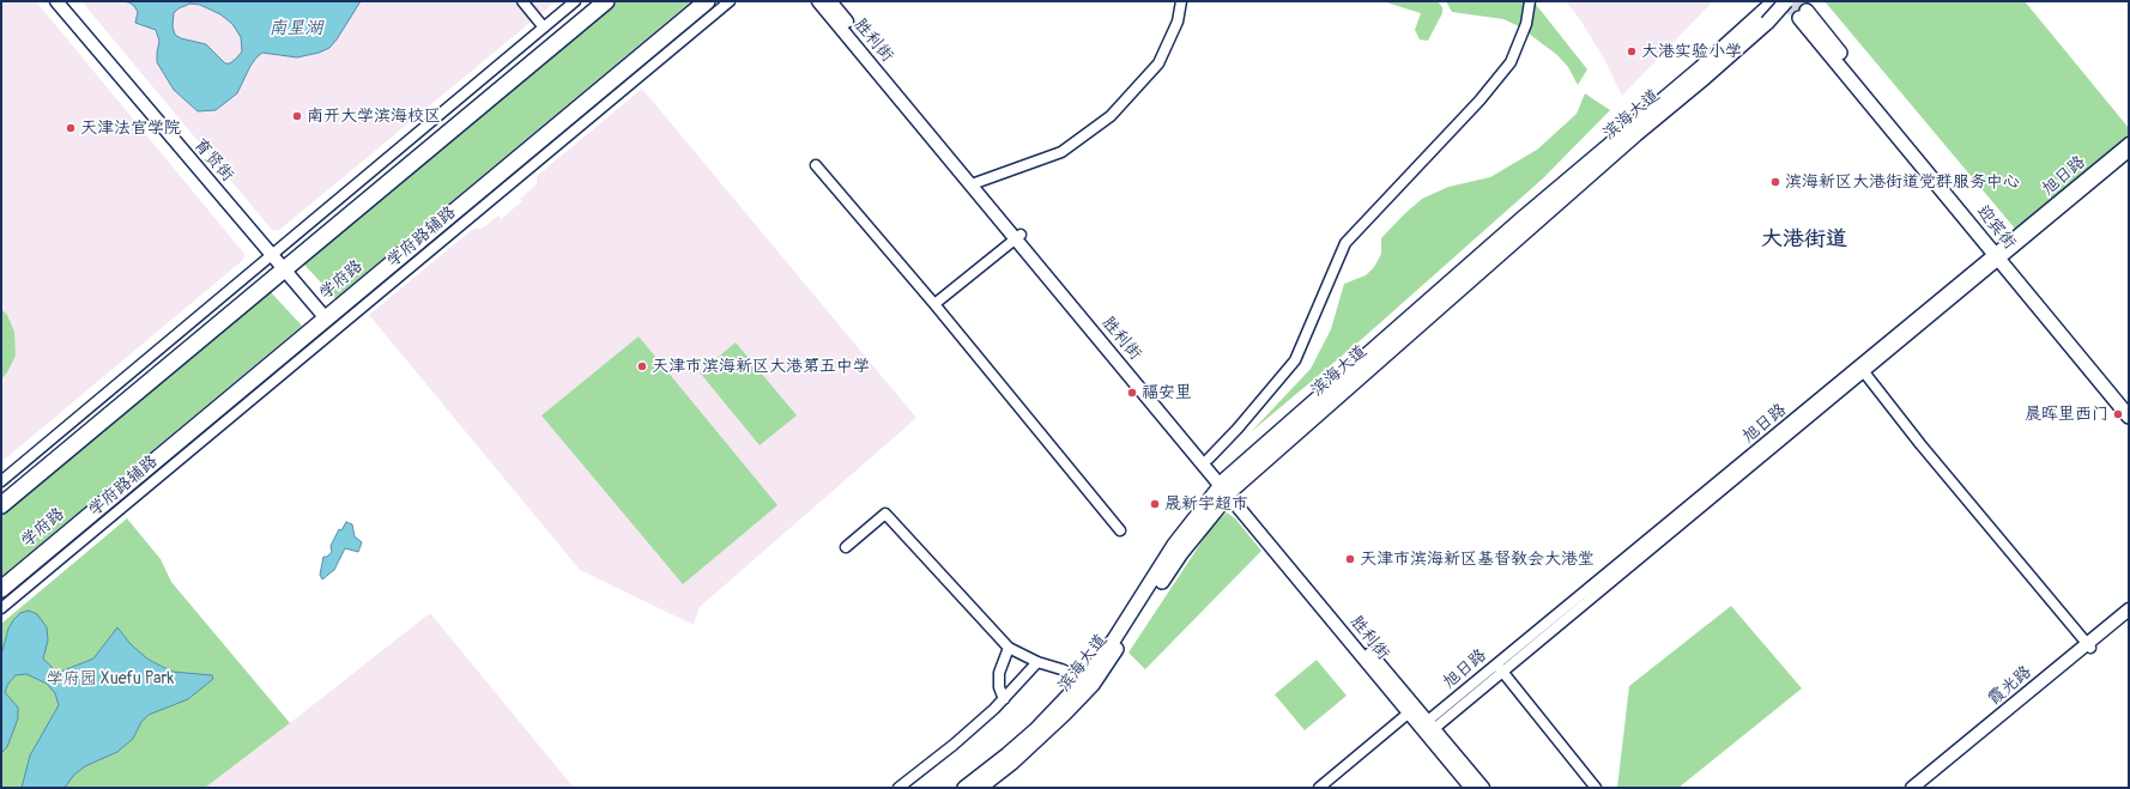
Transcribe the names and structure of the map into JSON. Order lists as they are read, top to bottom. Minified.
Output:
{"streets":{"highway":["学府路"],"main road":["滨海大道","迎宾街"],"street":["胜利街","育贤街","旭日路","学府路辅路","霞光路"]},"crossings":[["胜利街","滨海大道"],["胜利街","旭日路"],["育贤街","学府路"],["旭日路","迎宾街"]],"districts":["大港街道"],"water":["南星湖"],"parks":["学府园 Xuefu Park"],"places":["大港实验小学","南开大学滨海校区","天津法官学院","滨海新区大港街道党群服务中心","天津市滨海新区大港第五中学","福安里","晨晖里西门","晟新宇超市","天津市滨海新区基督教会大港堂"]}
